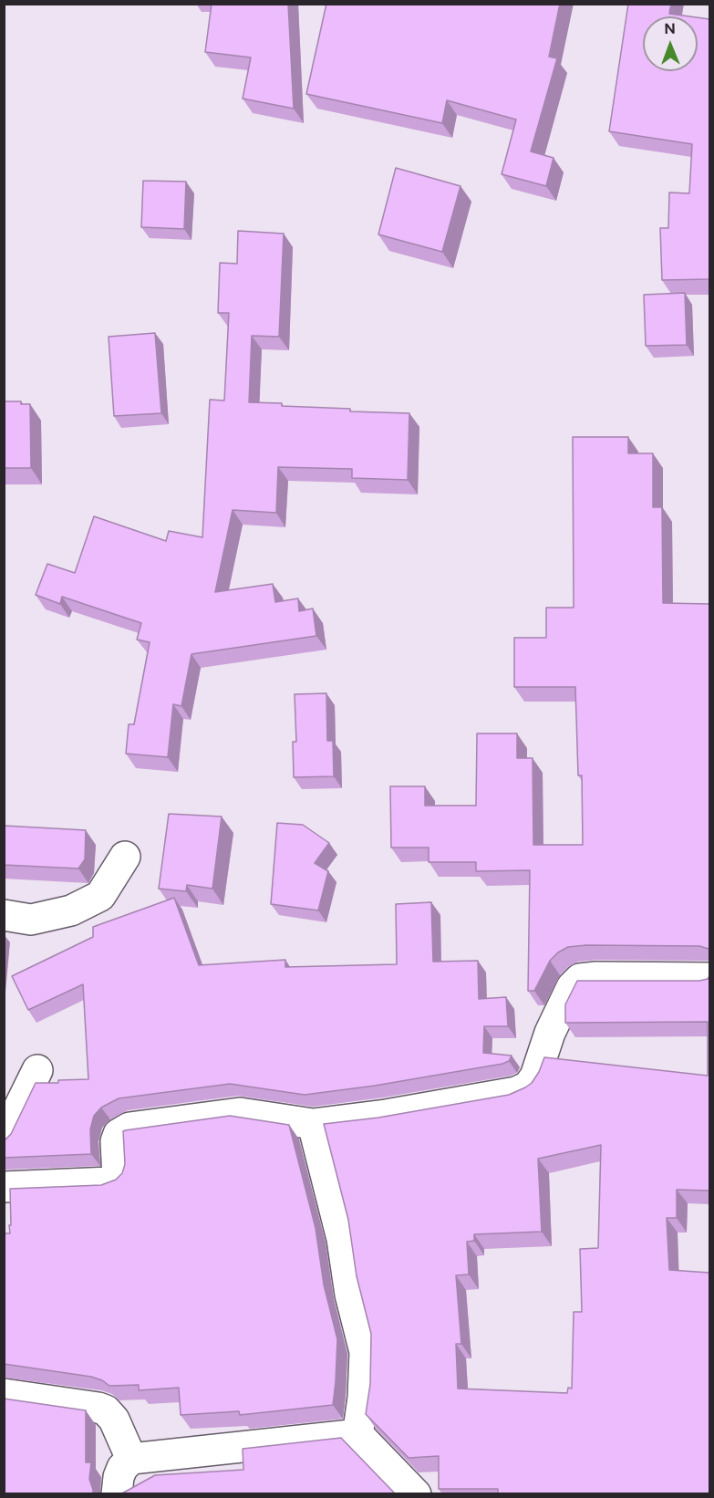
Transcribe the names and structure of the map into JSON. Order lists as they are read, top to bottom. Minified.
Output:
{"north":"top"}
